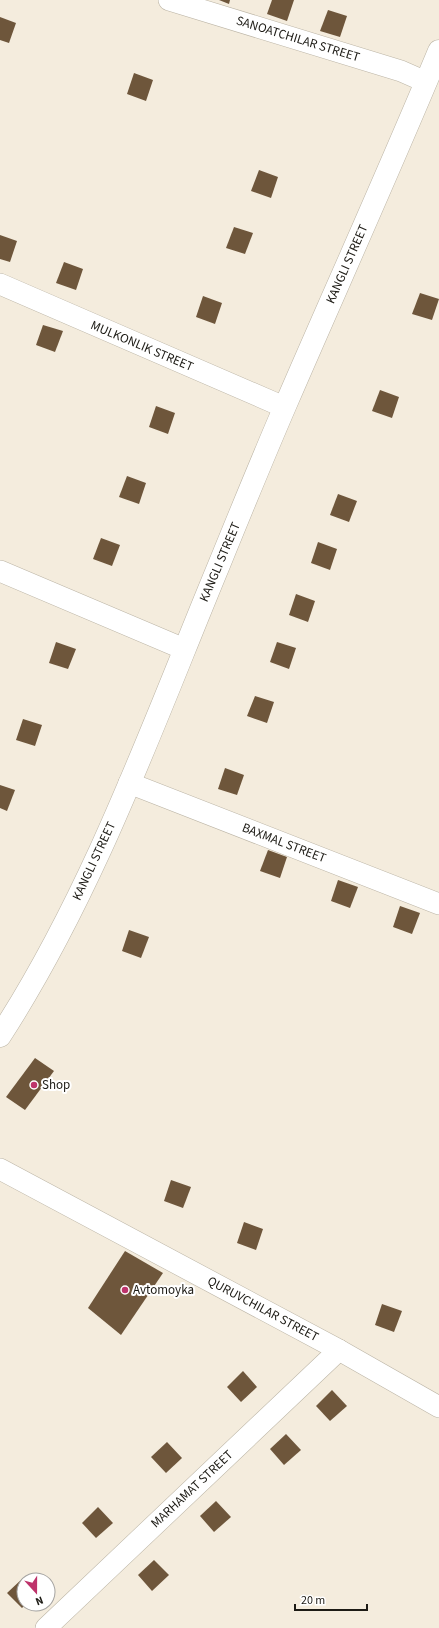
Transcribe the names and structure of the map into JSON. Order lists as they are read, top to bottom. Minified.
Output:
{"streets":{"street":["SANOATCHILAR STREET","KANGLI STREET","MULKONLIK STREET","BAXMAL STREET","QURUVCHILAR STREET","MARHAMAT STREET"]},"crossings":[["SANOATCHILAR STREET","KANGLI STREET"],["KANGLI STREET","MULKONLIK STREET"],["KANGLI STREET","BAXMAL STREET"],["QURUVCHILAR STREET","MARHAMAT STREET"]],"places":["Shop","Avtomoyka"],"scale_bar":"20 m","north":"bottom"}
